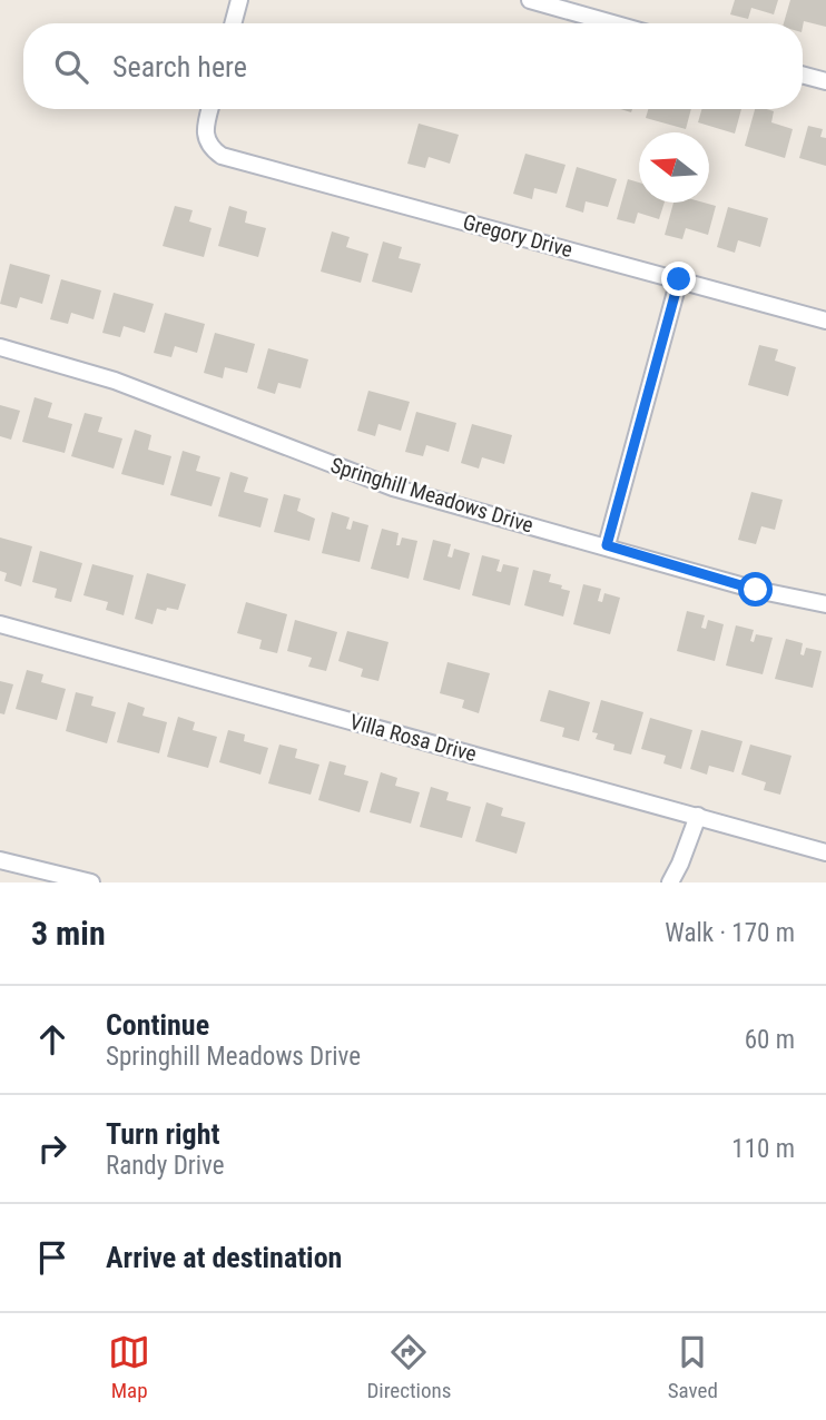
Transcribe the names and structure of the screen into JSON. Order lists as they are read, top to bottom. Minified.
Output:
{"streets":{"street":["Gregory Drive","Springhill Meadows Drive","Villa Rosa Drive"]},"north":"left","page":{"search":"Search here","heading":["3 min","Walk · 170 m"],"list":[["Continue","Springhill Meadows Drive","60 m"],["Turn right","Randy Drive","110 m"],"Arrive at destination"],"nav":["Map","Directions","Saved"]}}
